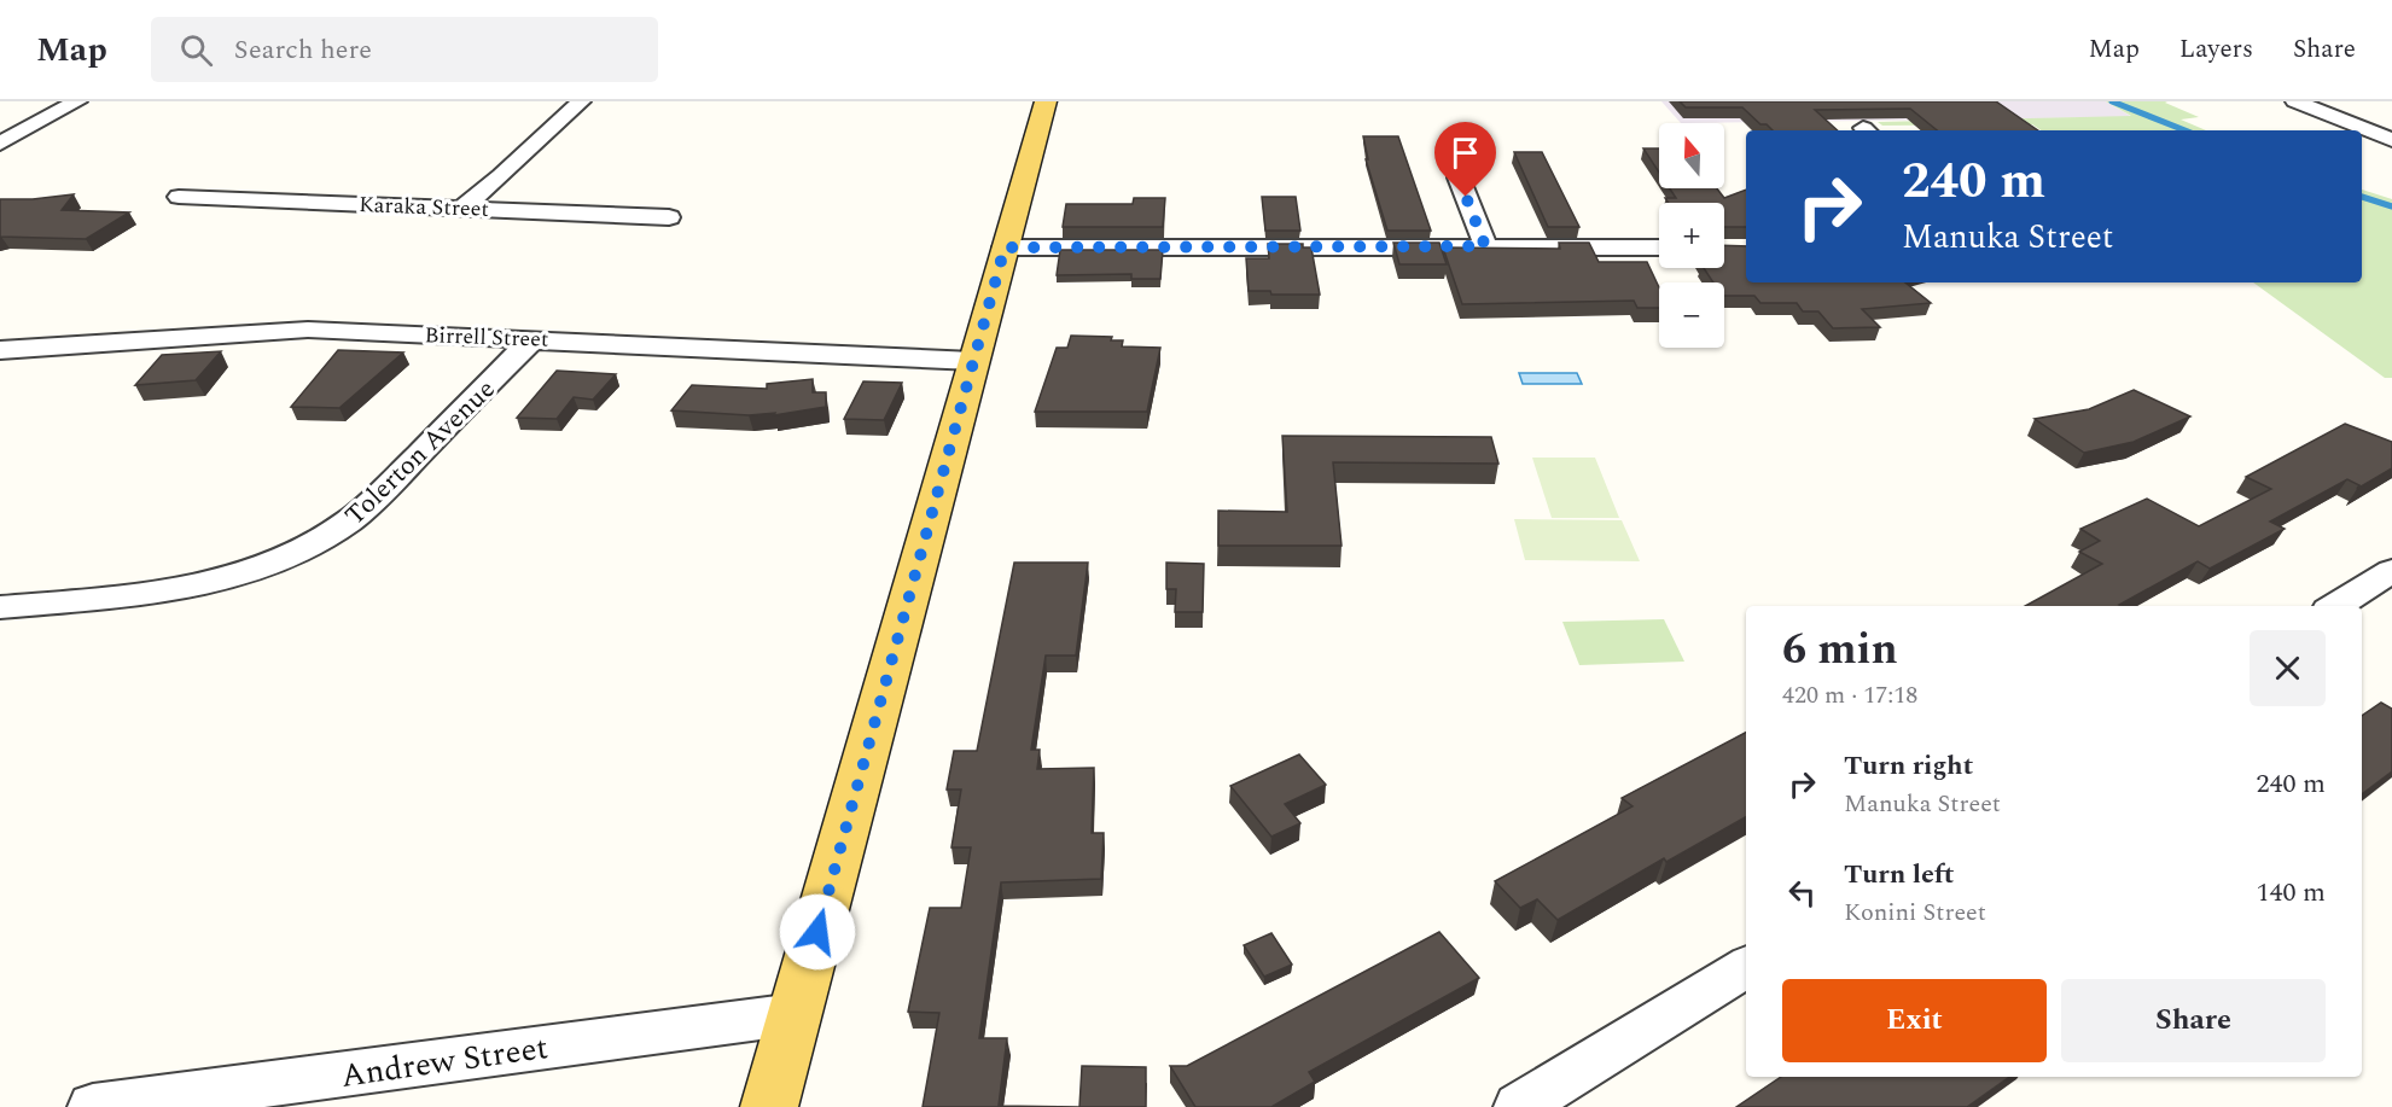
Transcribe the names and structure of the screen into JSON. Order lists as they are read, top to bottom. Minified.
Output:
{"streets":{"street":["Karaka Street","Birrell Street","Tolerton Avenue","Andrew Street"]},"crossings":[["Birrell Street","Tolerton Avenue"]],"north":"top","page":{"header":"Map","search":"Search here","nav":["Map","Layers","Share"],"map_buttons":["+","−"],"turn":["240 m","Manuka Street"],"heading":["6 min","420 m · 17:18"],"list":[{"name":"Turn right","note":"Manuka Street","value":"240 m"},{"name":"Turn left","note":"Konini Street","value":"140 m"}],"buttons":["Exit","Share"]}}
